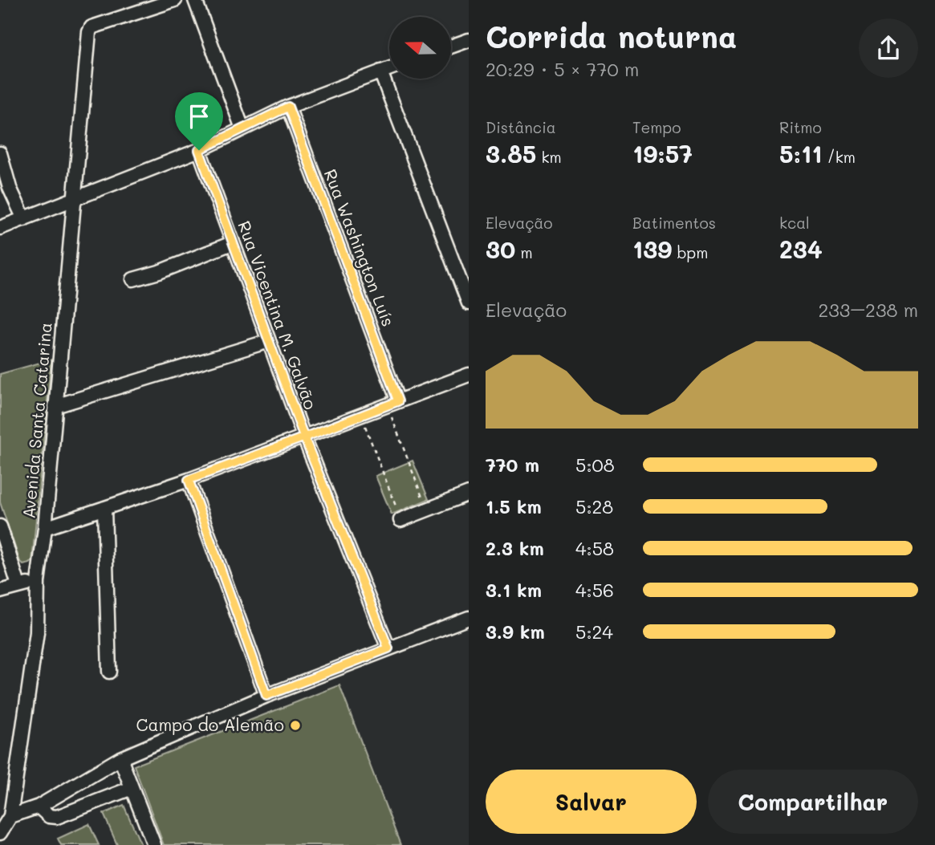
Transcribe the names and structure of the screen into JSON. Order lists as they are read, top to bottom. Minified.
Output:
{"streets":{"street":["Rua Washington Luís","Rua Vicentina M. Galvão","Avenida Santa Catarina"]},"places":["Campo do Alemão"],"north":"left","page":{"heading":["Corrida noturna","20:29 · 5 × 770 m"],"stats":[["Distância","3.85 km"],["Tempo","19:57"],["Ritmo","5:11 /km"],["Elevação","30 m"],["Batimentos","139 bpm"],["kcal","234"]],"chart":["Elevação","233–238 m"],"list":[{"name":"770 m","note":"5:08"},{"name":"1.5 km","note":"5:28"},{"name":"2.3 km","note":"4:58"},{"name":"3.1 km","note":"4:56"},{"name":"3.9 km","note":"5:24"}],"buttons":["Salvar","Compartilhar"]}}
